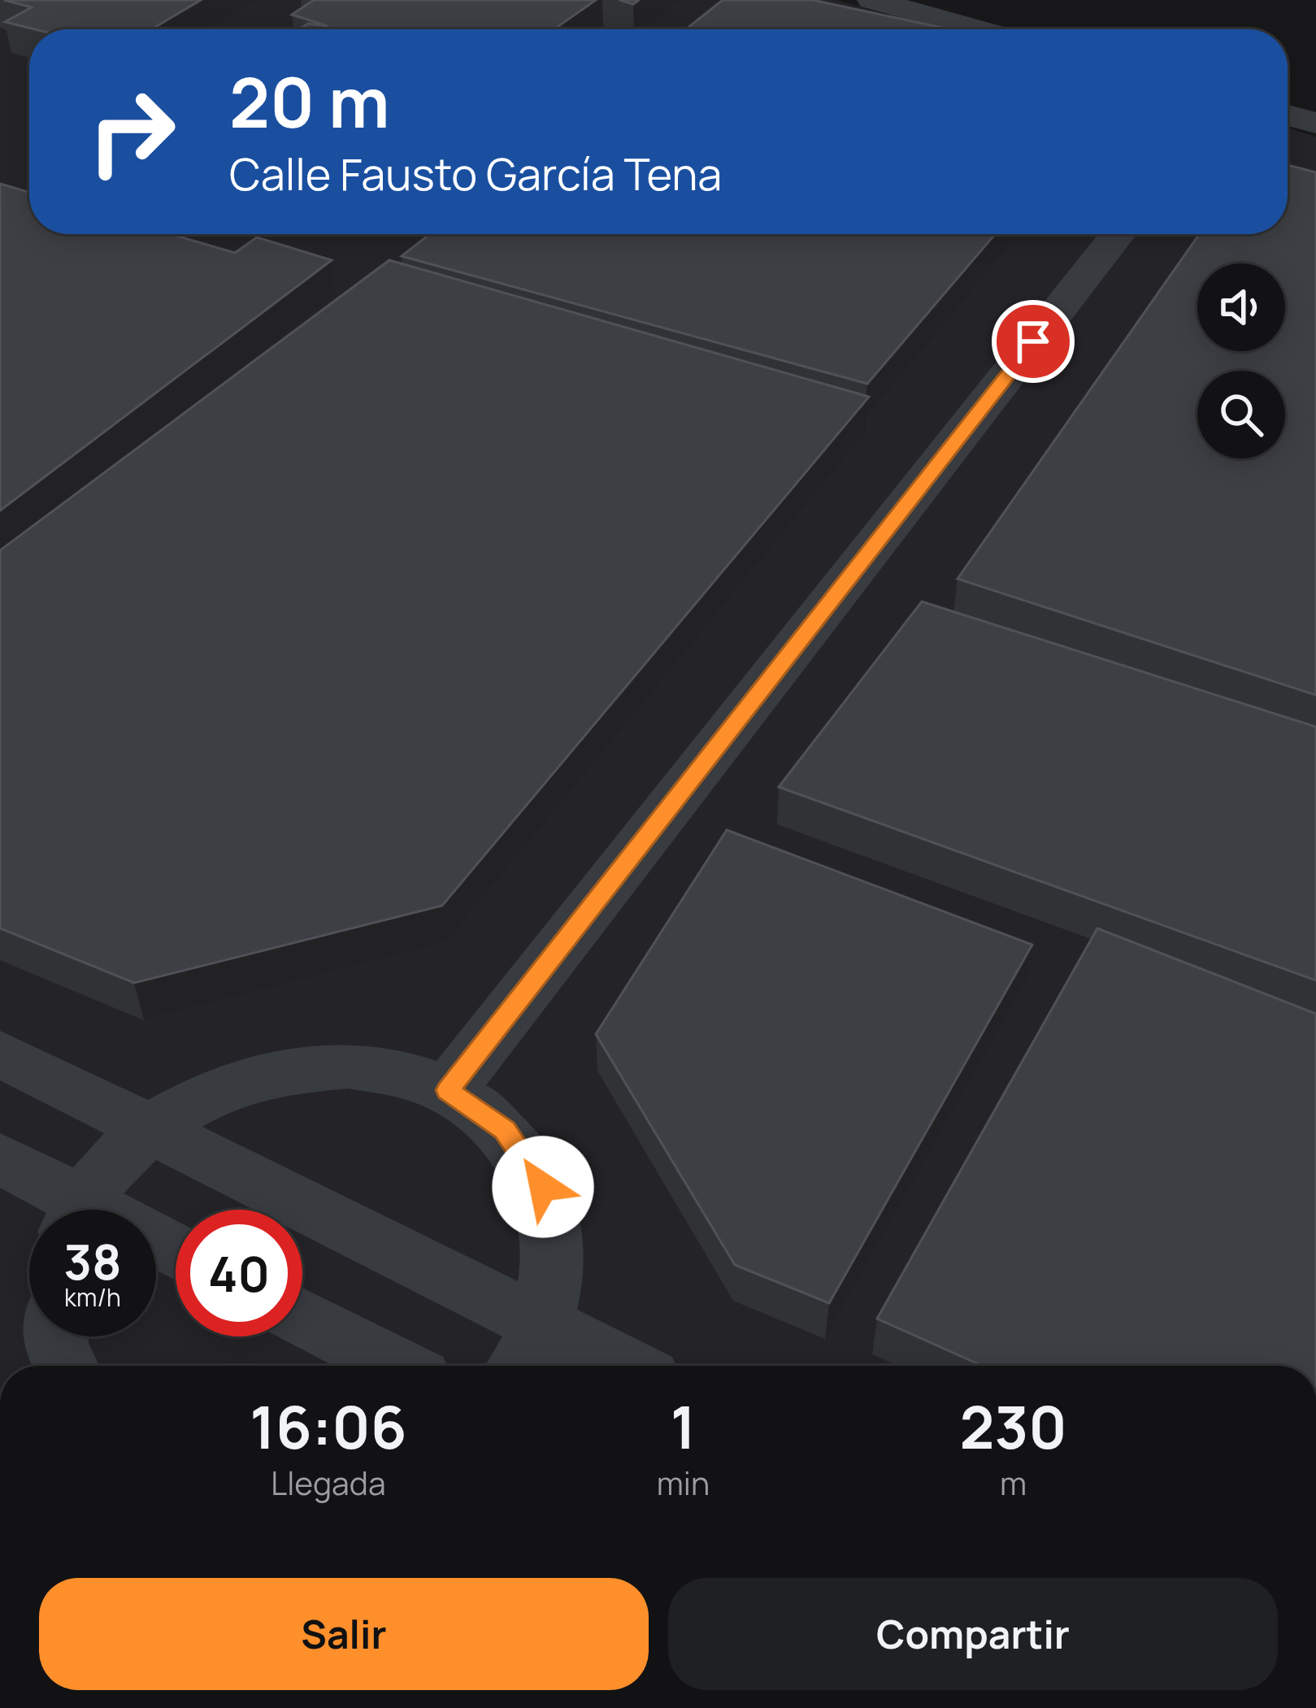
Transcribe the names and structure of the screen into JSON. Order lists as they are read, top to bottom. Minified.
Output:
{"page":{"turn":["20 m","Calle Fausto García Tena"],"speed":"38 km/h","limit":"40","eta":["16:06","Llegada","1","min","230","m"],"buttons":["Salir","Compartir"]}}
